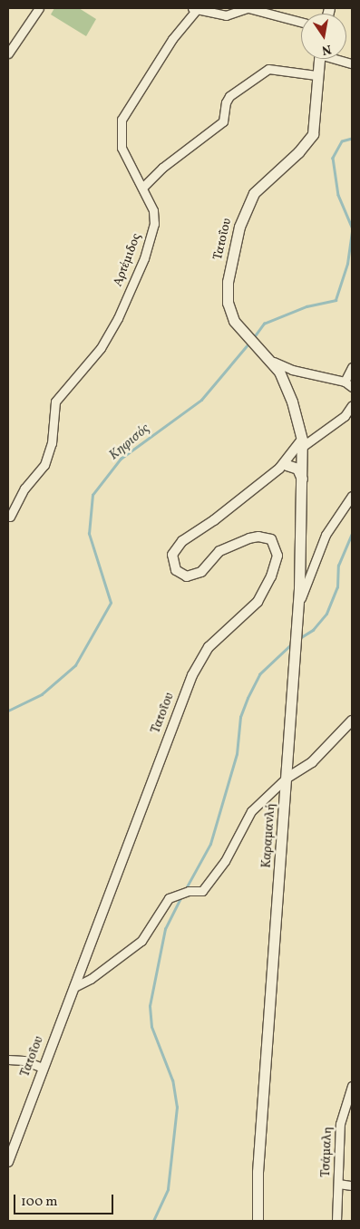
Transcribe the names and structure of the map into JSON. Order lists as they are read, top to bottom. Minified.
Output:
{"streets":{"main road":["Τατοΐου","Καραμανλή"],"street":["Αρτέμιδος","Τσάμαλη"]},"crossings":[["Τατοΐου","Καραμανλή"]],"water":["Κηφισός"],"scale_bar":"100 m","north":"bottom"}
